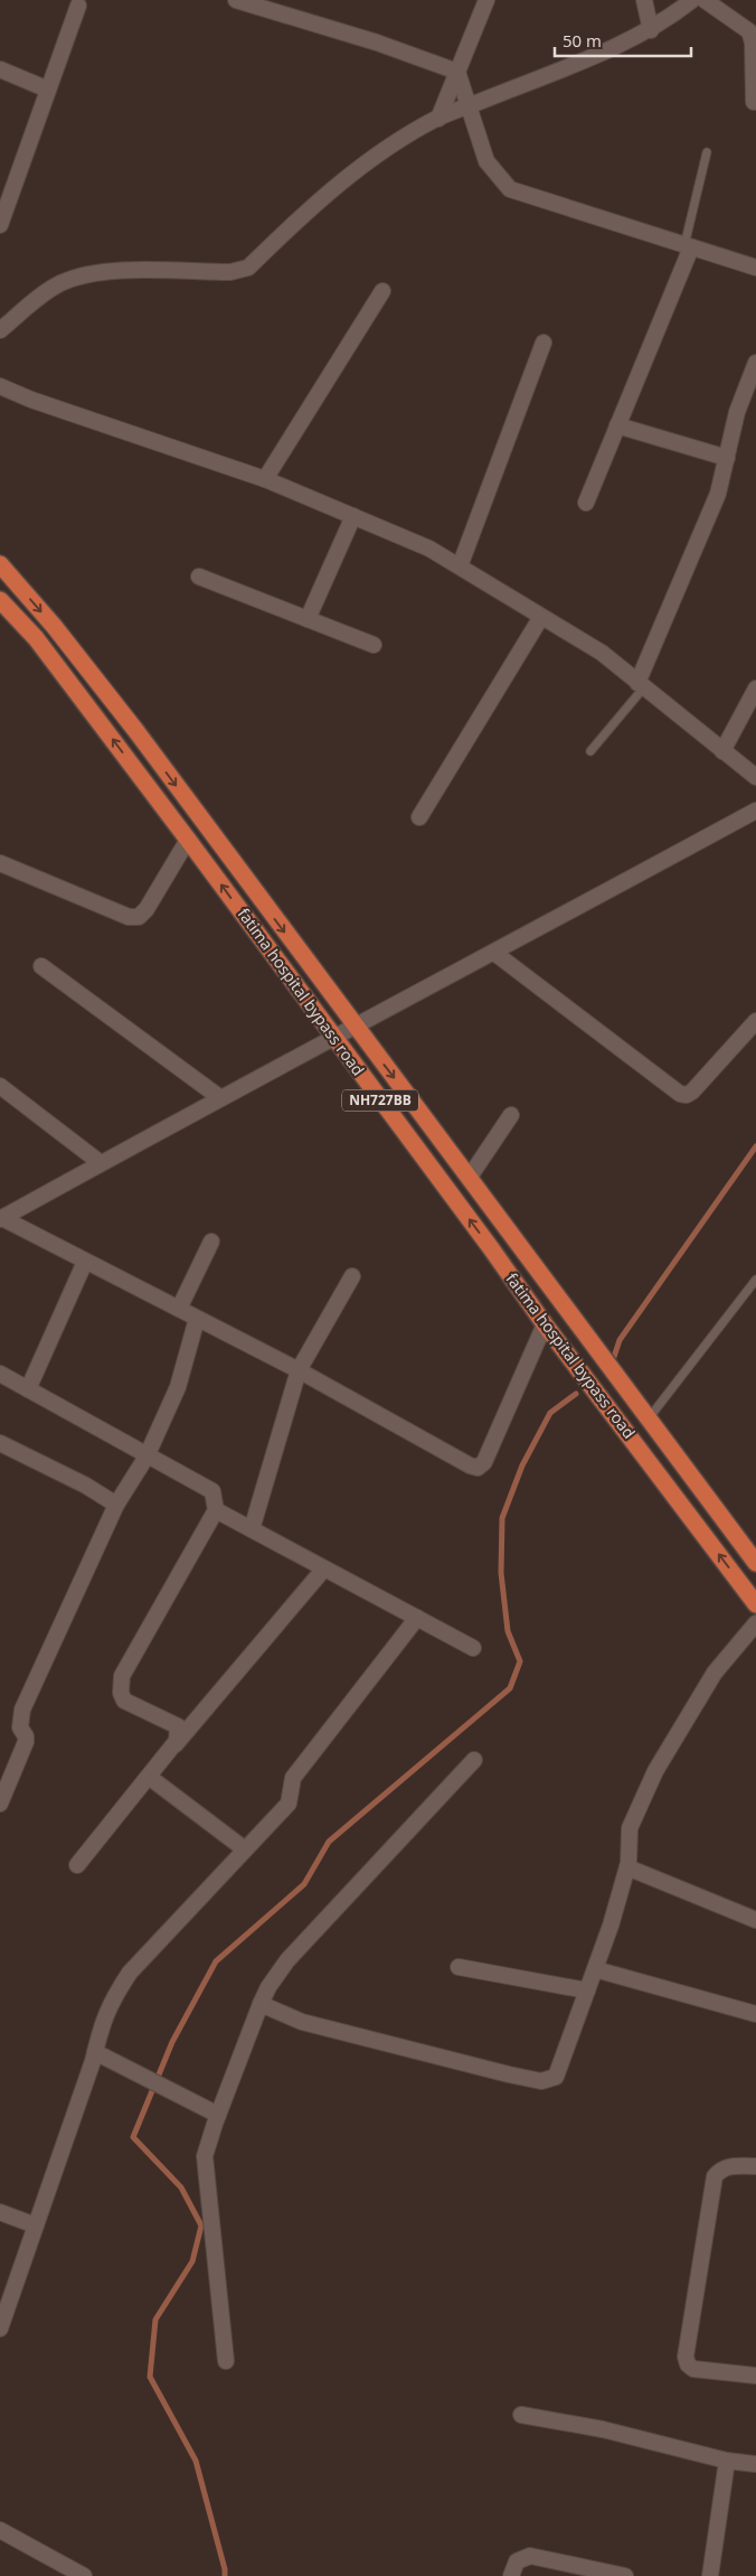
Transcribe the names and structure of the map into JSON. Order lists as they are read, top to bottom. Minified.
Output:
{"streets":{"highway":["fatima hospital bypass road","NH727BB"]},"scale_bar":"50 m"}
